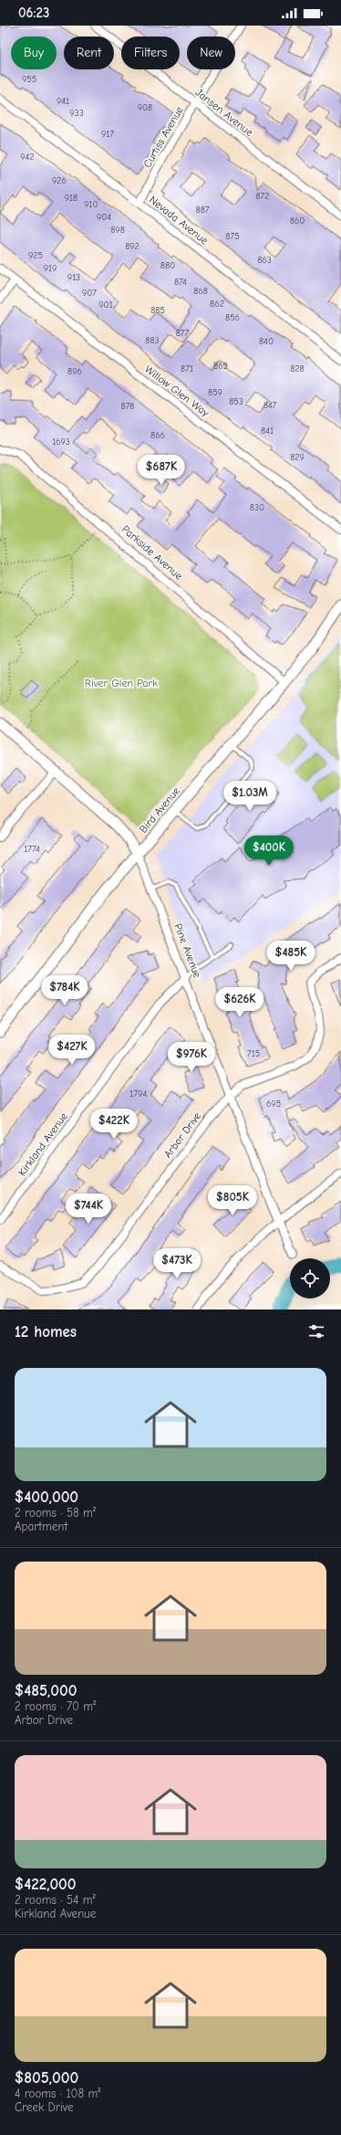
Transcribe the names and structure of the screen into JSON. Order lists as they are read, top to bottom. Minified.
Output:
{"streets":{"street":["Jansen Avenue","Curtiss Avenue","Nevada Avenue","Willow Glen Way","Parkside Avenue","Bird Avenue","Pine Avenue","Arbor Drive","Kirkland Avenue"]},"crossings":[["Jansen Avenue","Curtiss Avenue"],["Curtiss Avenue","Nevada Avenue"],["Parkside Avenue","Bird Avenue"],["Bird Avenue","Pine Avenue"],["Pine Avenue","Arbor Drive"],["Pine Avenue","Kirkland Avenue"]],"parks":["River Glen Park"],"house_numbers":["955","941","908","933","917","942","926","872","918","910","887","904","860","898","875","892","925","863","880","919","913","874","868","907","862","901","885","856","877","883","840","865","871","828","896","859","853","847","878","841","866","1693","829","830","1774","715","1794","695"],"page":{"status":"06:23","chip":["Buy","Rent","Filters","New"],"price":["$687K","$1.03M","$400K","$485K","$784K","$626K","$427K","$976K","$422K","$805K","$744K","$473K"],"heading":"12 homes","list":[{"name":"$400,000","note":"2 rooms · 58 m² · Apartment"},{"name":"$485,000","note":"2 rooms · 70 m² · Arbor Drive"},{"name":"$422,000","note":"2 rooms · 54 m² · Kirkland Avenue"},{"name":"$805,000","note":"4 rooms · 108 m² · Creek Drive"}]}}
